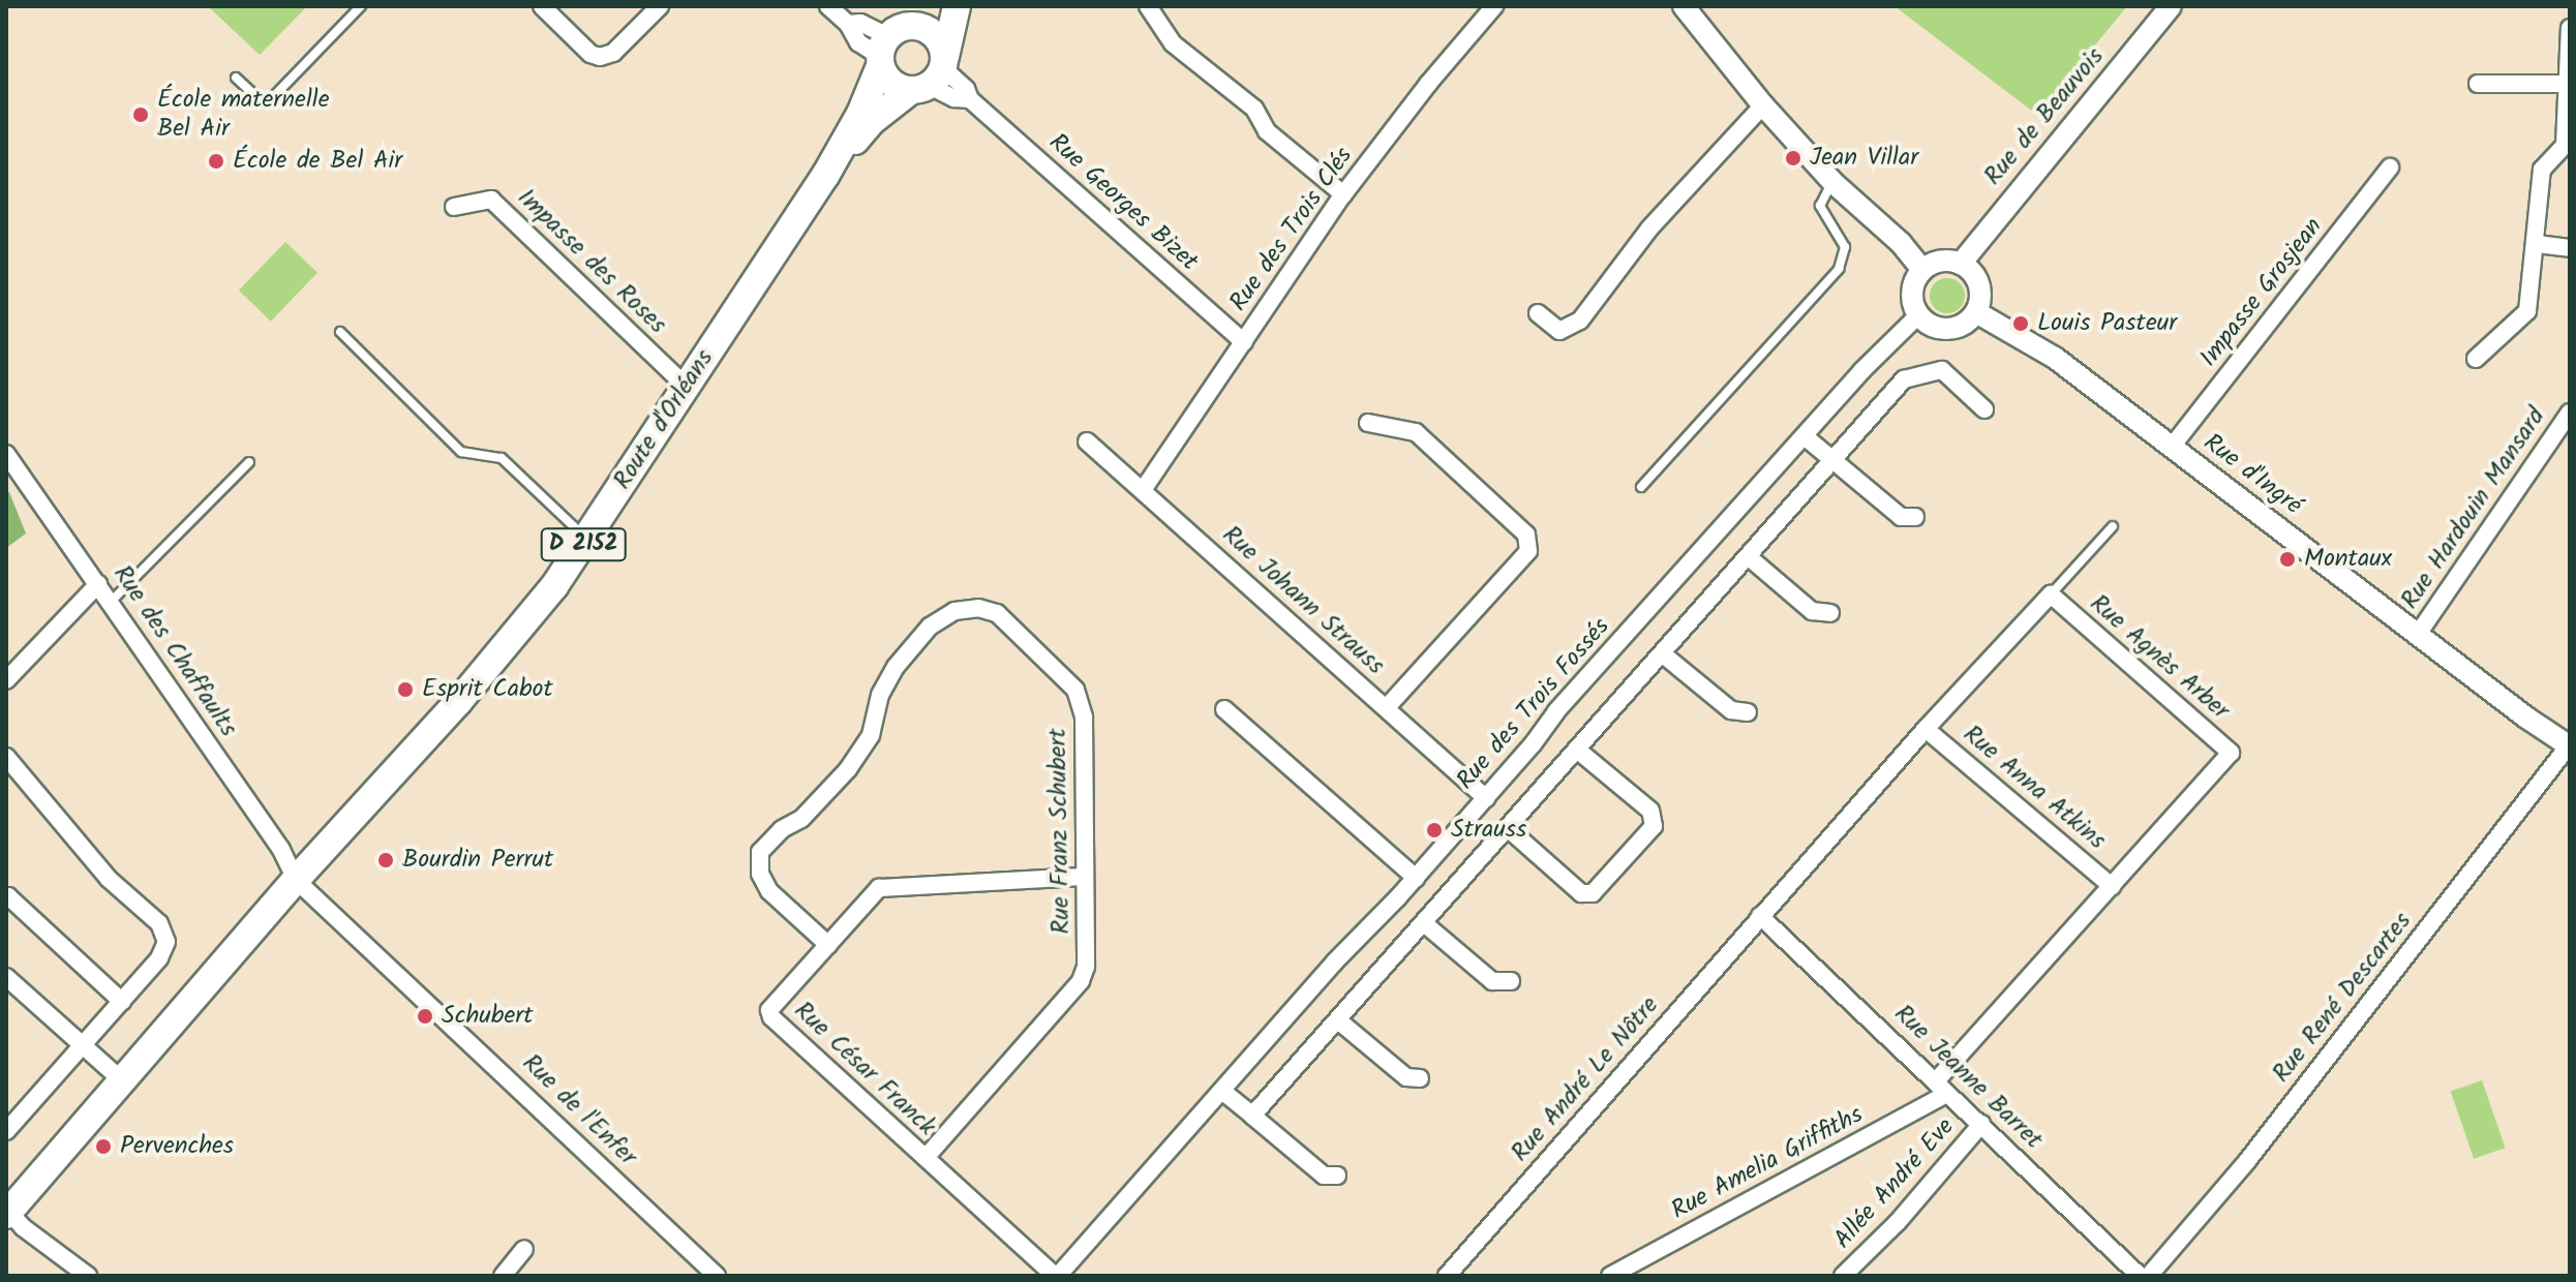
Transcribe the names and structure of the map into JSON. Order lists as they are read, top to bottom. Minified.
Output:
{"streets":{"main road":["Route d'Orléans","D 2152"],"street":["Rue de Beauvois","Rue Georges Bizet","Rue des Trois Clés","Impasse des Roses","Impasse Grosjean","Rue d'Ingré","Rue Hardouin Mansard","Rue Johann Strauss","Rue des Chaffaults","Rue Agnès Arber","Rue des Trois Fossés","Rue Anna Atkins","Rue Franz Schubert","Rue René Descartes","Rue César Franck","Rue Jeanne Barret","Rue André Le Nôtre","Rue de l'Enfer","Rue Amelia Griffiths","Allée André Eve"]},"crossings":[["Rue de Beauvois","Rue d'Ingré"],["Rue de Beauvois","Rue des Trois Fossés"],["Rue Georges Bizet","Rue des Trois Clés"],["Rue Georges Bizet","Route d'Orléans"],["Rue des Trois Clés","Rue Johann Strauss"],["Impasse des Roses","Route d'Orléans"],["Impasse Grosjean","Rue d'Ingré"],["Route d'Orléans","D 2152"],["Route d'Orléans","Rue des Chaffaults"],["Route d'Orléans","Rue de l'Enfer"],["Rue d'Ingré","Rue Hardouin Mansard"],["Rue d'Ingré","Rue des Trois Fossés"],["Rue d'Ingré","Rue René Descartes"],["D 2152","Rue des Chaffaults"],["D 2152","Rue de l'Enfer"],["Rue Johann Strauss","Rue des Trois Fossés"],["Rue des Chaffaults","Rue de l'Enfer"],["Rue Agnès Arber","Rue Anna Atkins"],["Rue Agnès Arber","Rue Jeanne Barret"],["Rue Agnès Arber","Rue André Le Nôtre"],["Rue Agnès Arber","Rue Amelia Griffiths"],["Rue des Trois Fossés","Rue César Franck"],["Rue Franz Schubert","Rue César Franck"],["Rue Jeanne Barret","Rue André Le Nôtre"],["Rue Jeanne Barret","Rue Amelia Griffiths"],["Rue Jeanne Barret","Allée André Eve"]],"places":["École maternelle Bel Air","Jean Villar","École de Bel Air","Louis Pasteur","Montaux","Esprit Cabot","Strauss","Bourdin Perrut","Schubert","Pervenches"]}
